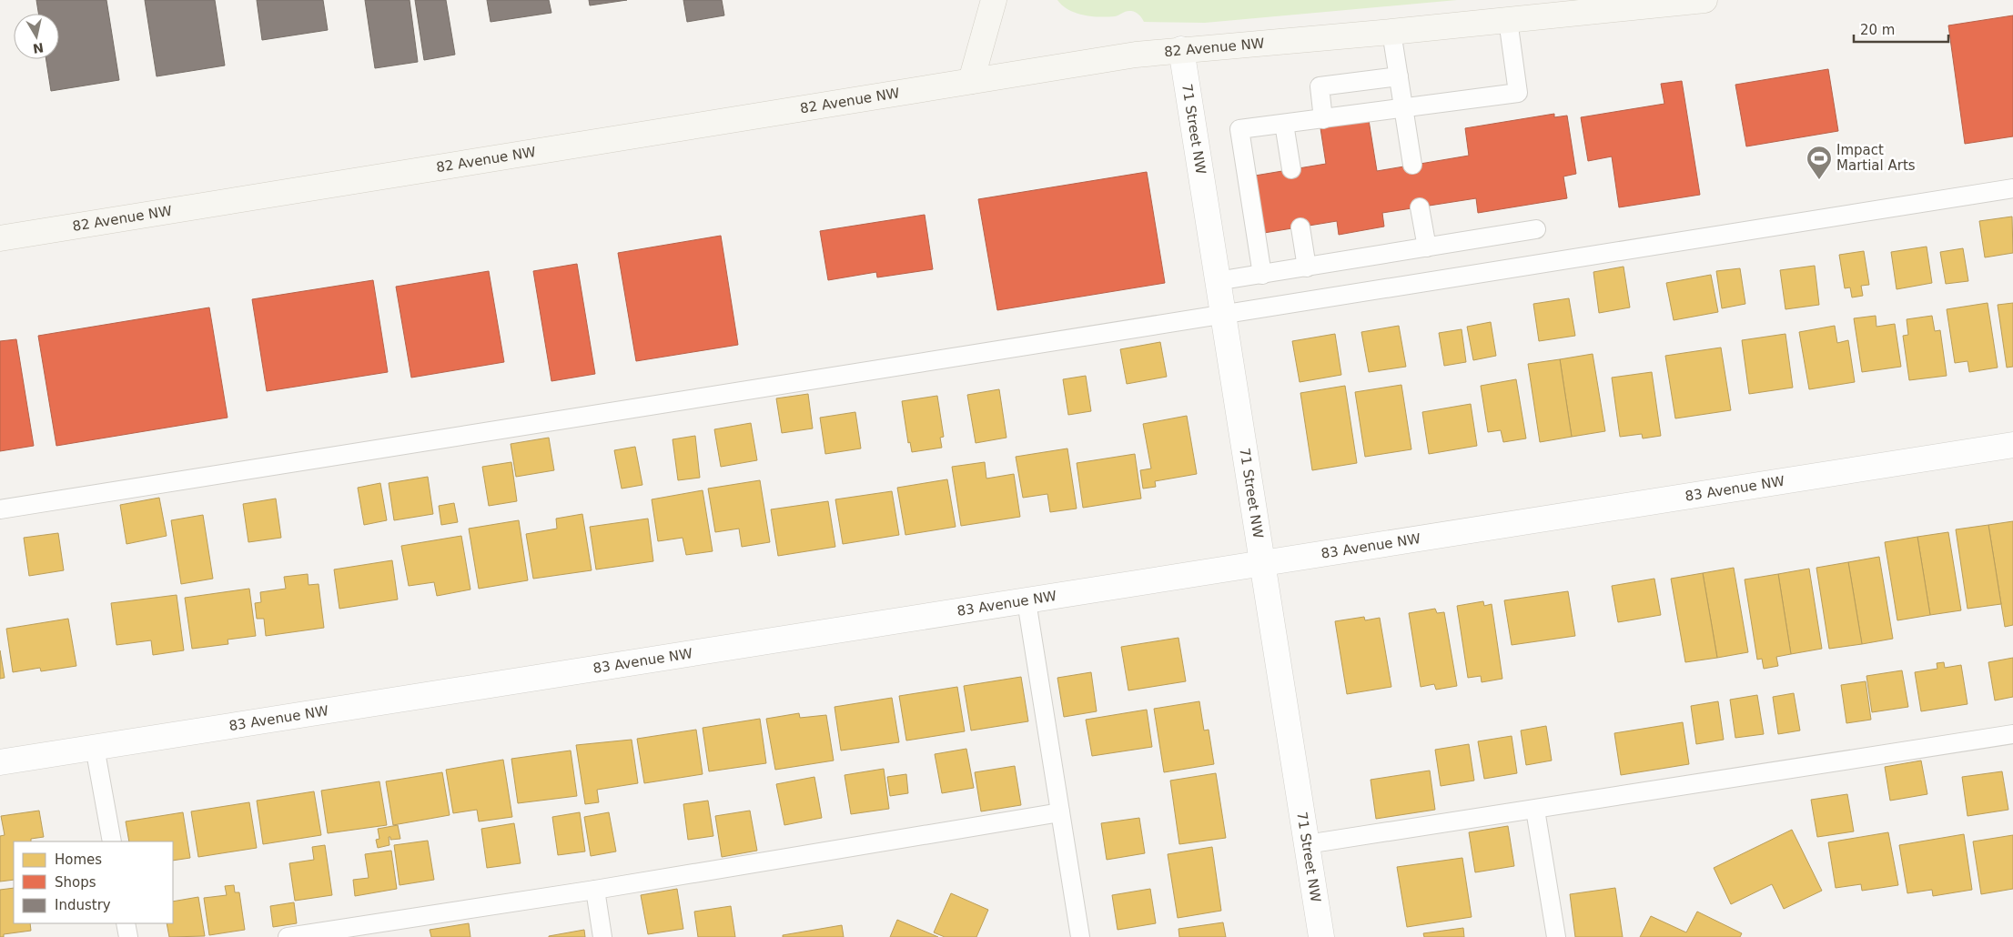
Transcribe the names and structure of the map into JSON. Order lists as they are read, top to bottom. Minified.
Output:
{"streets":{"street":["82 Avenue NW","71 Street NW","83 Avenue NW"]},"crossings":[["82 Avenue NW","71 Street NW"],["71 Street NW","83 Avenue NW"]],"places":{"sports":["Impact Martial Arts"]},"legend":["Homes","Shops","Industry"],"scale_bar":"20 m","north":"bottom"}
